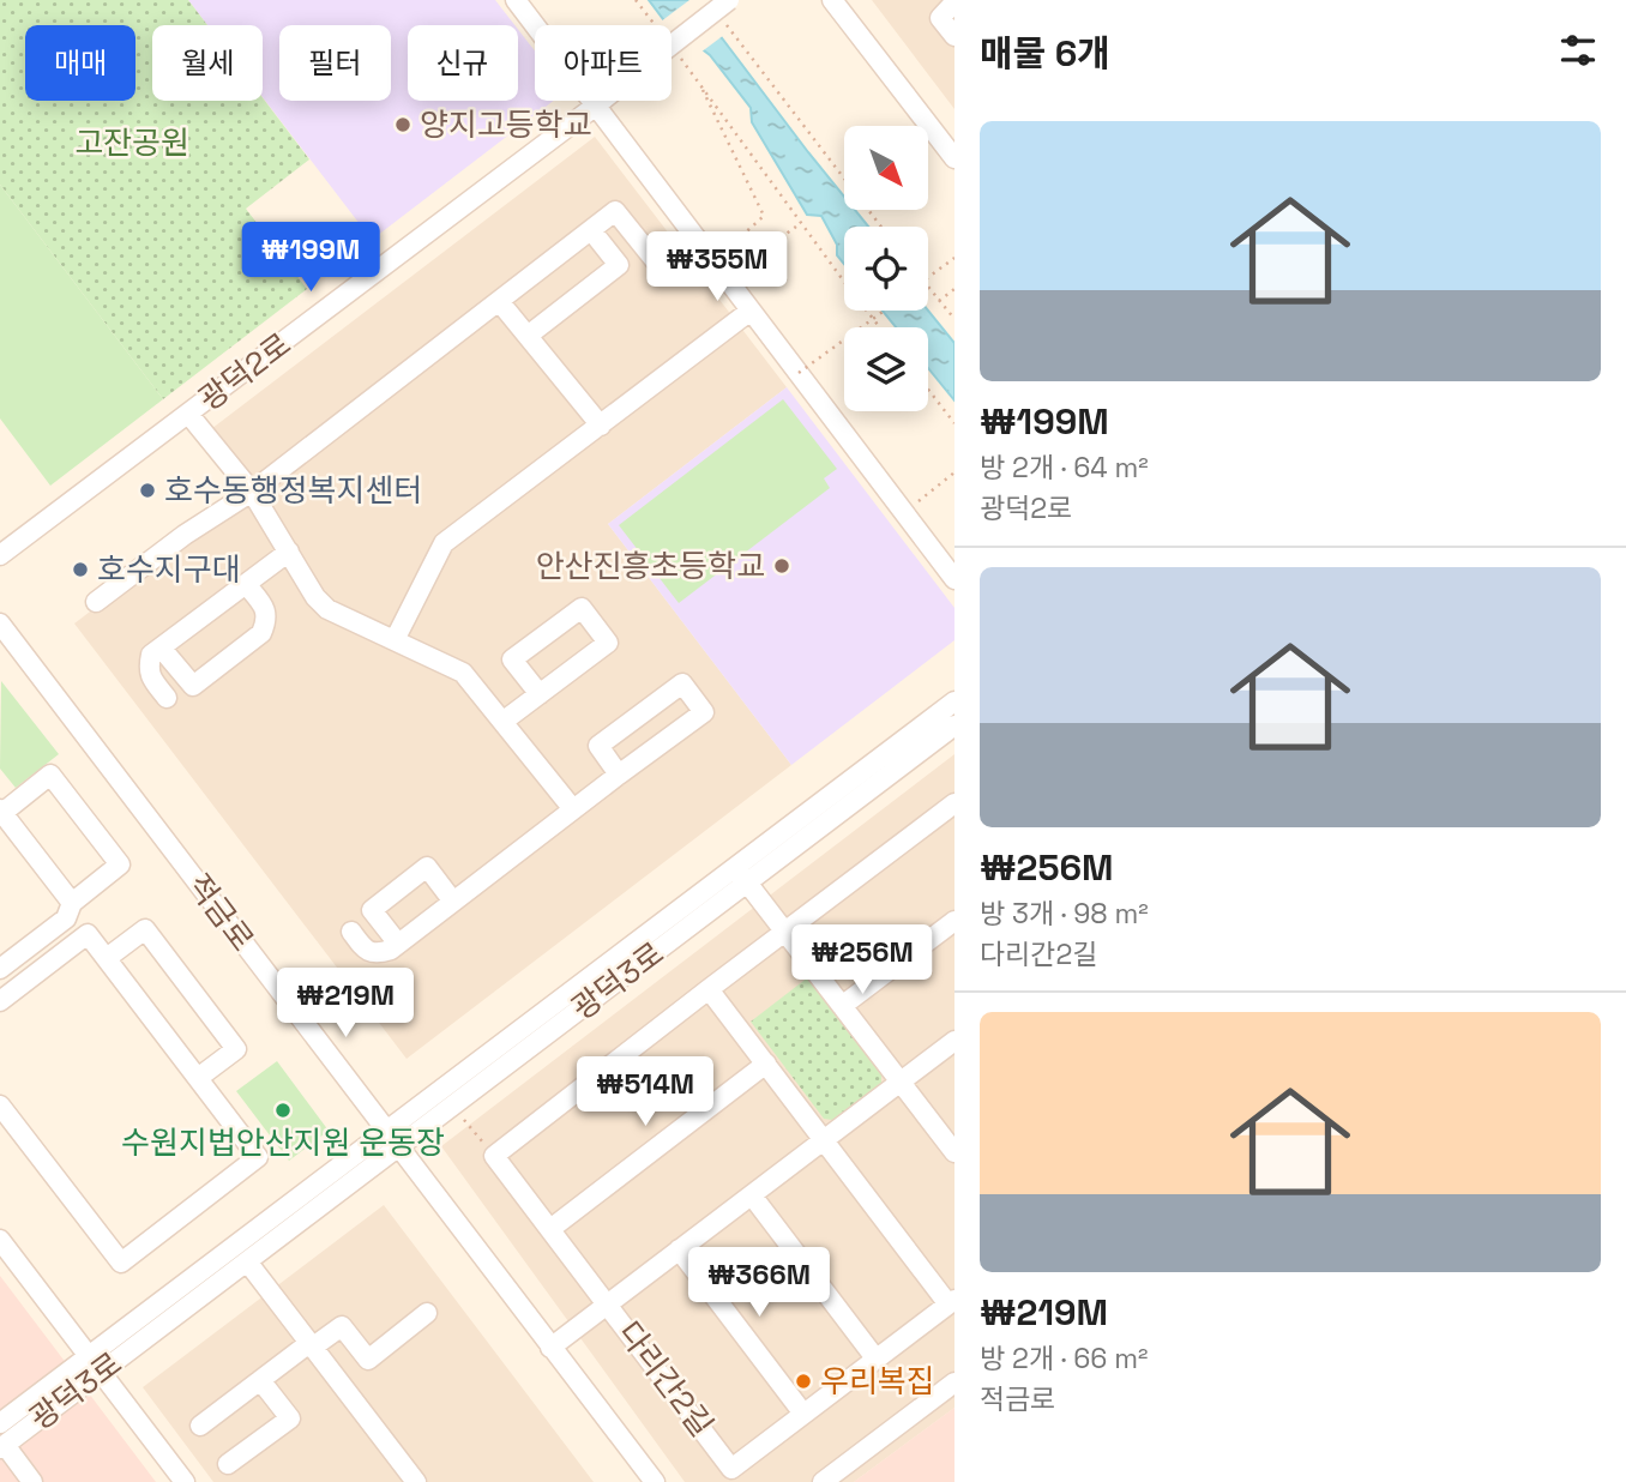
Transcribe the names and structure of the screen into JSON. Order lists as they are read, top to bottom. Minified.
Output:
{"streets":{"street":["광덕2로","적금로","광덕3로","다리간2길"]},"crossings":[["적금로","광덕3로"]],"parks":["고잔공원"],"places":["양지고등학교","호수동행정복지센터","안산진흥초등학교","호수지구대","수원지법안산지원 운동장","우리복집"],"north":"bottom right","page":{"heading":"매물 6개","chip":["매매","월세","필터","신규","아파트"],"list":[{"name":"₩199M","note":"방 2개 · 64 m² · 광덕2로"},{"name":"₩256M","note":"방 3개 · 98 m² · 다리간2길"},{"name":"₩219M","note":"방 2개 · 66 m² · 적금로"}],"price":["₩199M","₩355M","₩256M","₩219M","₩514M","₩366M"]}}
